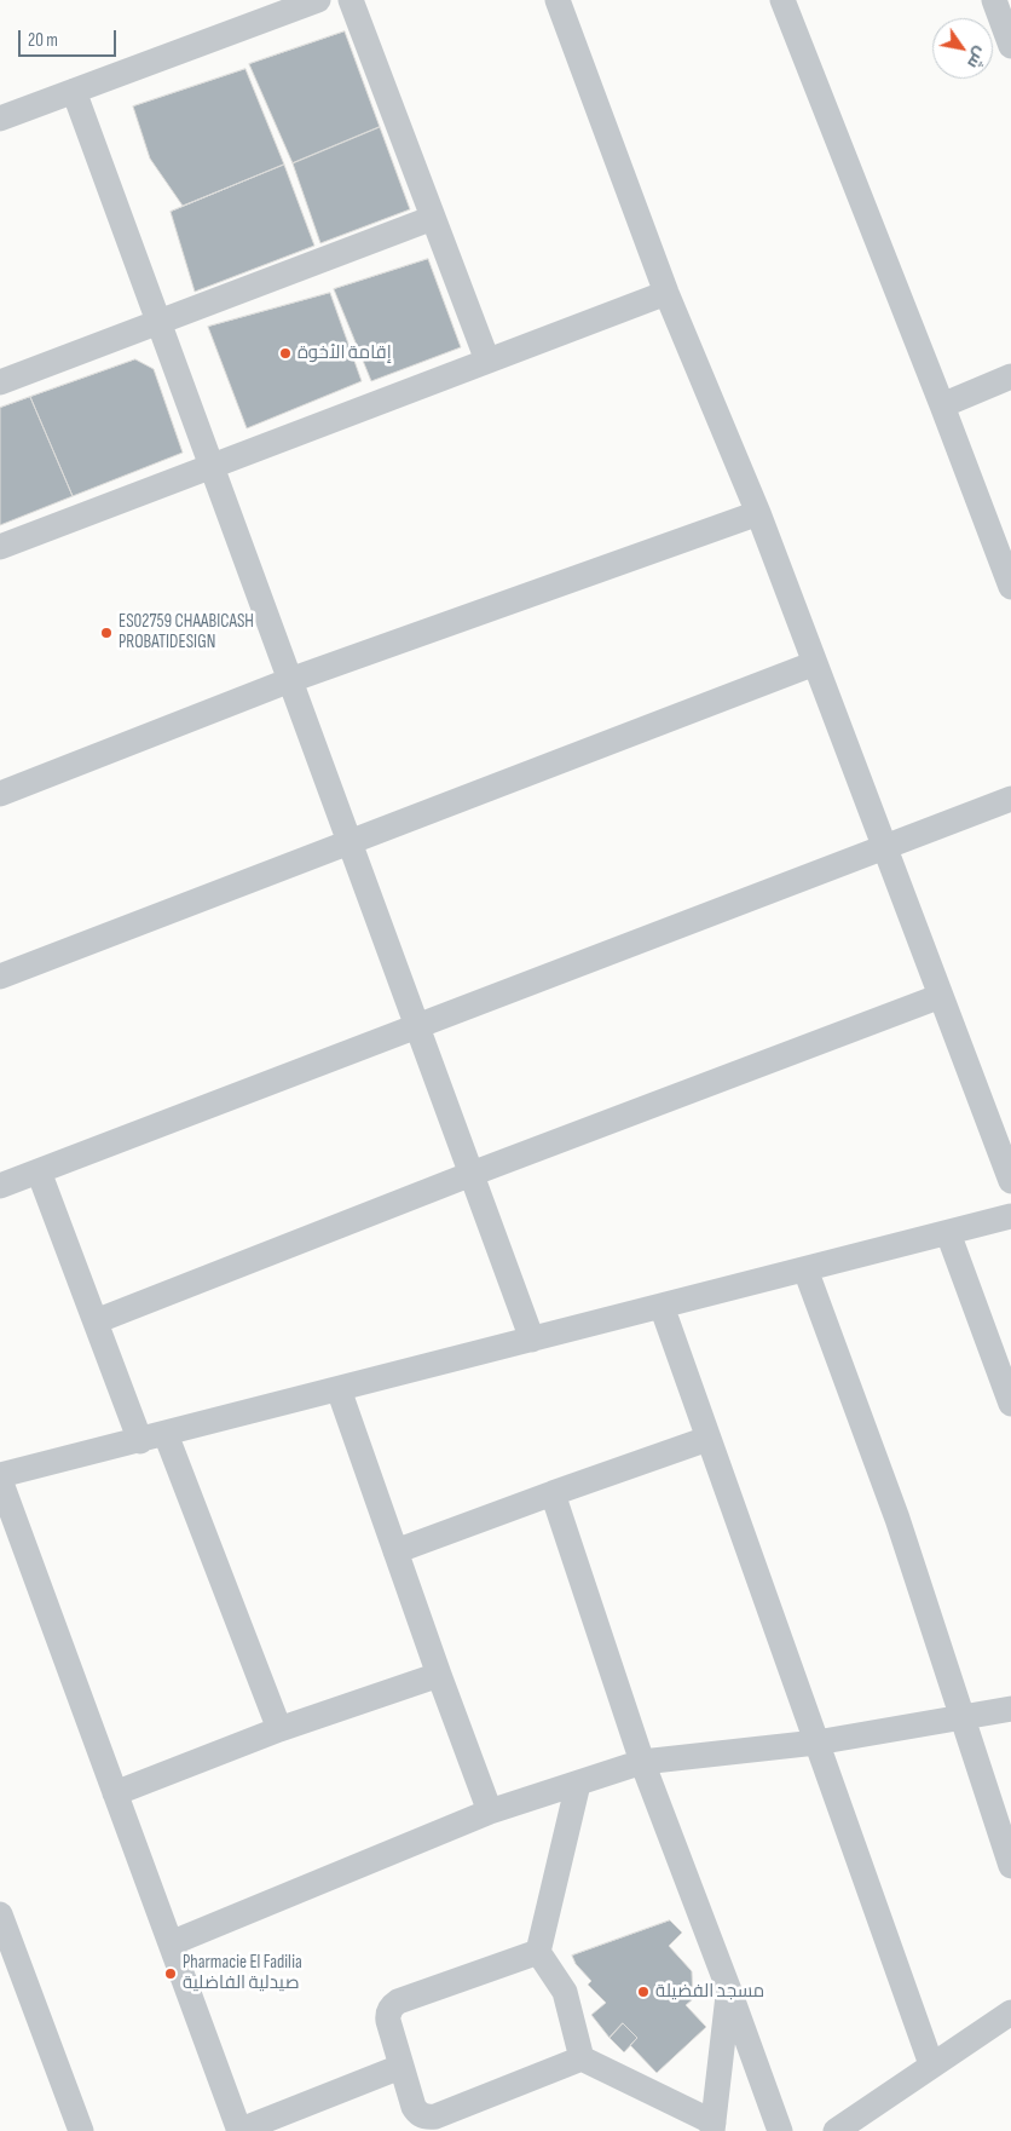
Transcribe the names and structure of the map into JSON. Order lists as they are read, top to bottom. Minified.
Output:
{"places":["إقامة الأخوة","ES02759 CHAABICASH PROBATIDESIGN","Pharmacie El Fadilia صيدلية الفاضلية","مسجد الفضيلة"],"scale_bar":"20 m","north":"bottom right"}
